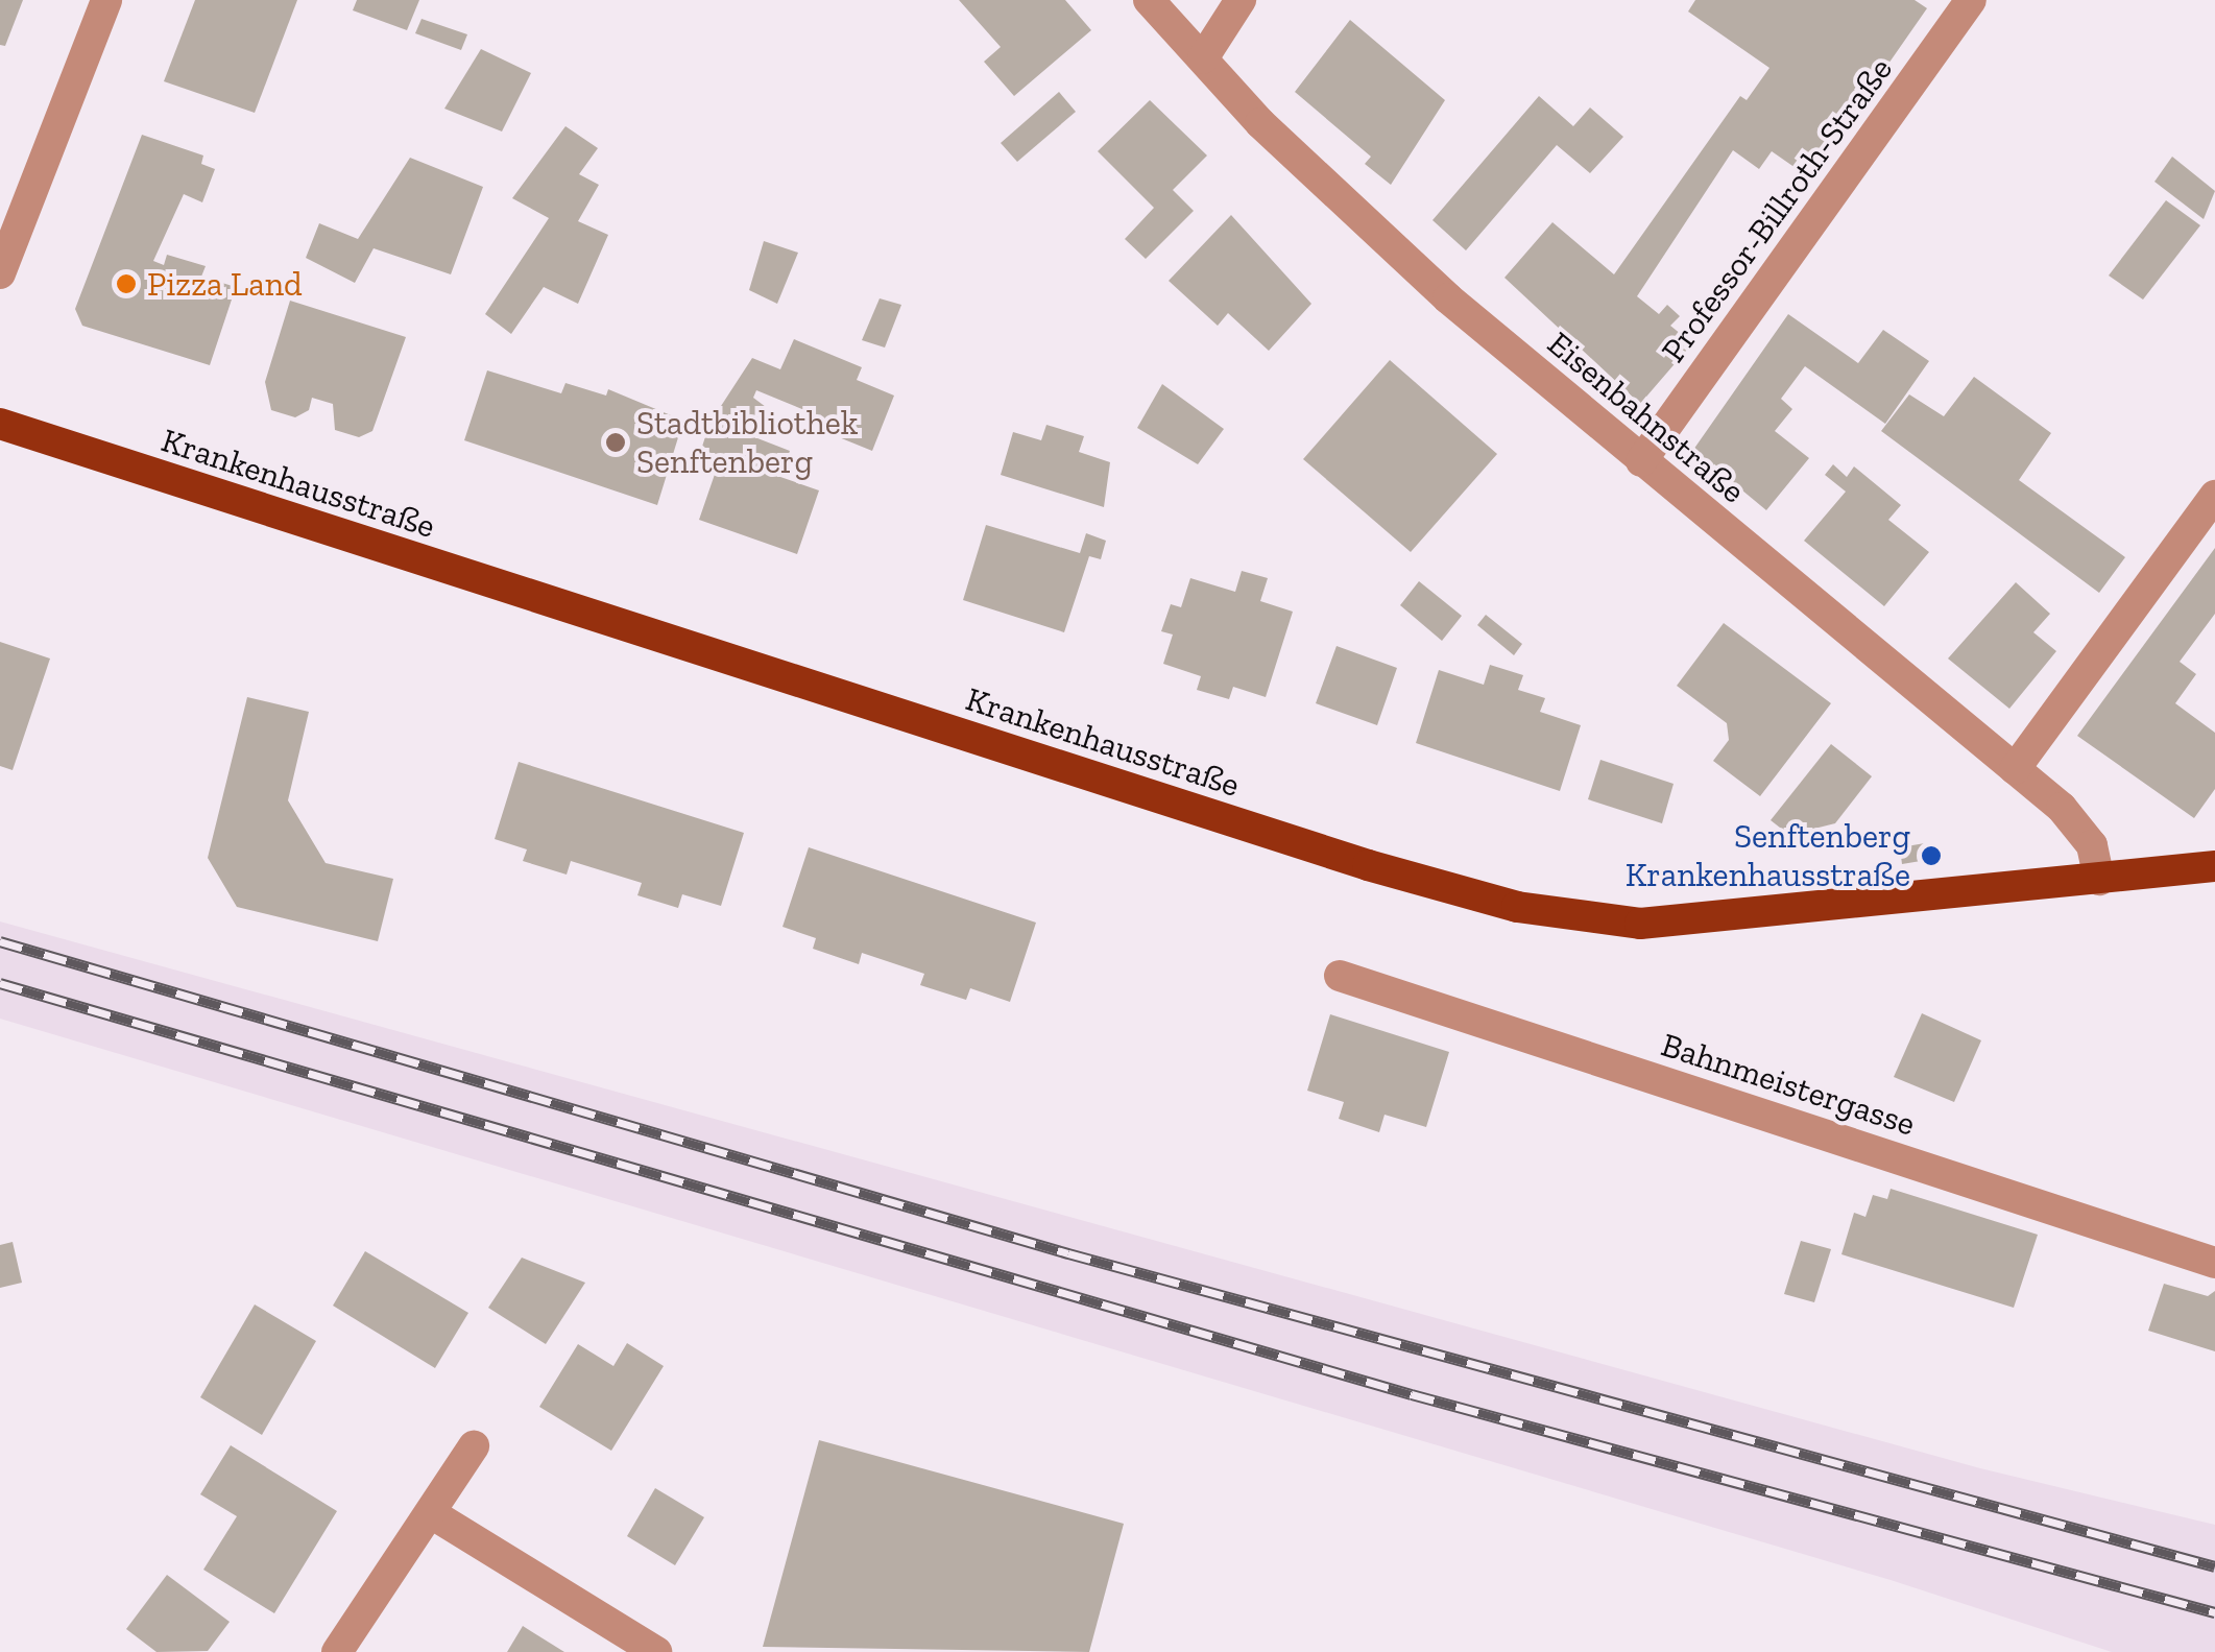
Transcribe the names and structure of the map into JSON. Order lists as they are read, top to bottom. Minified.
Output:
{"streets":{"main road":["Krankenhausstraße"],"street":["Professor-Billroth-Straße","Eisenbahnstraße","Bahnmeistergasse"]},"crossings":[["Professor-Billroth-Straße","Eisenbahnstraße"],["Eisenbahnstraße","Krankenhausstraße"]],"places":["Pizza Land","Stadtbibliothek Senftenberg","Senftenberg Krankenhausstraße"]}
